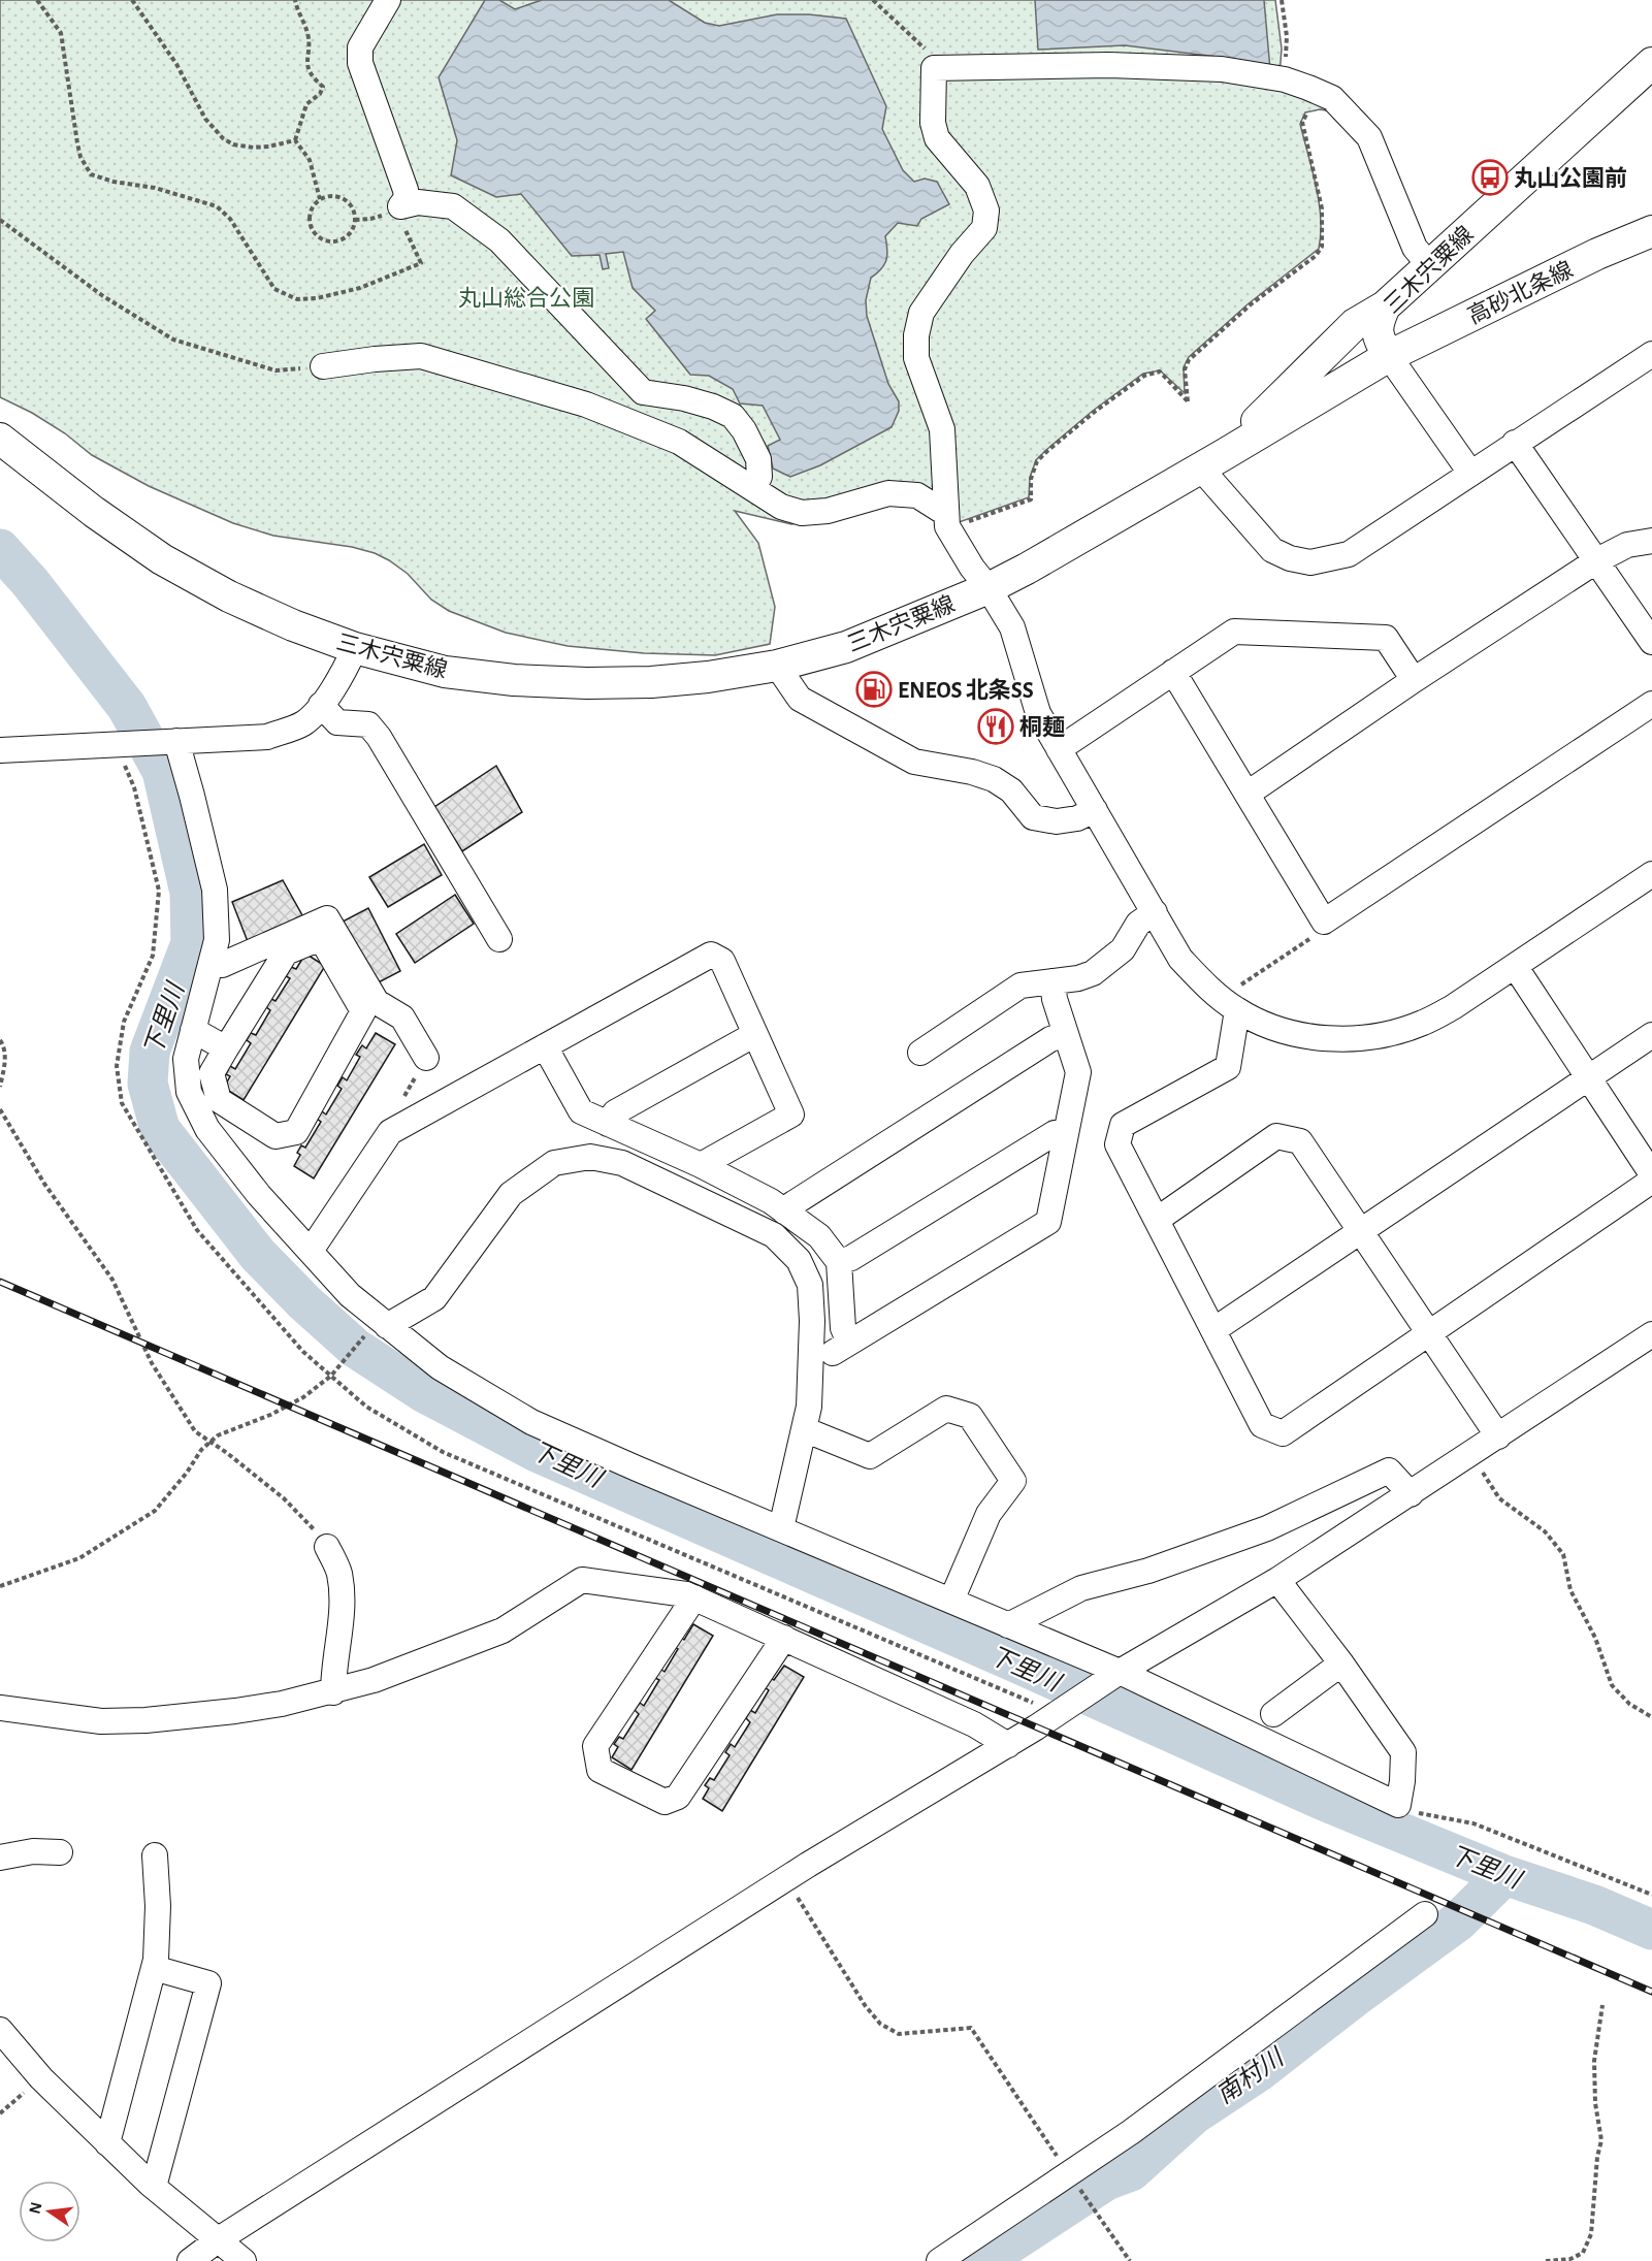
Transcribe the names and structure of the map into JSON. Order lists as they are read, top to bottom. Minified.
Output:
{"streets":{"main road":["三木宍粟線","高砂北条線"]},"crossings":[["三木宍粟線","高砂北条線"]],"water":["下里川","南村川"],"parks":["丸山総合公園"],"places":{"bus stop":["丸山公園前"],"fuel station":["ENEOS 北条SS"],"restaurant":["桐麺"]},"north":"left"}
